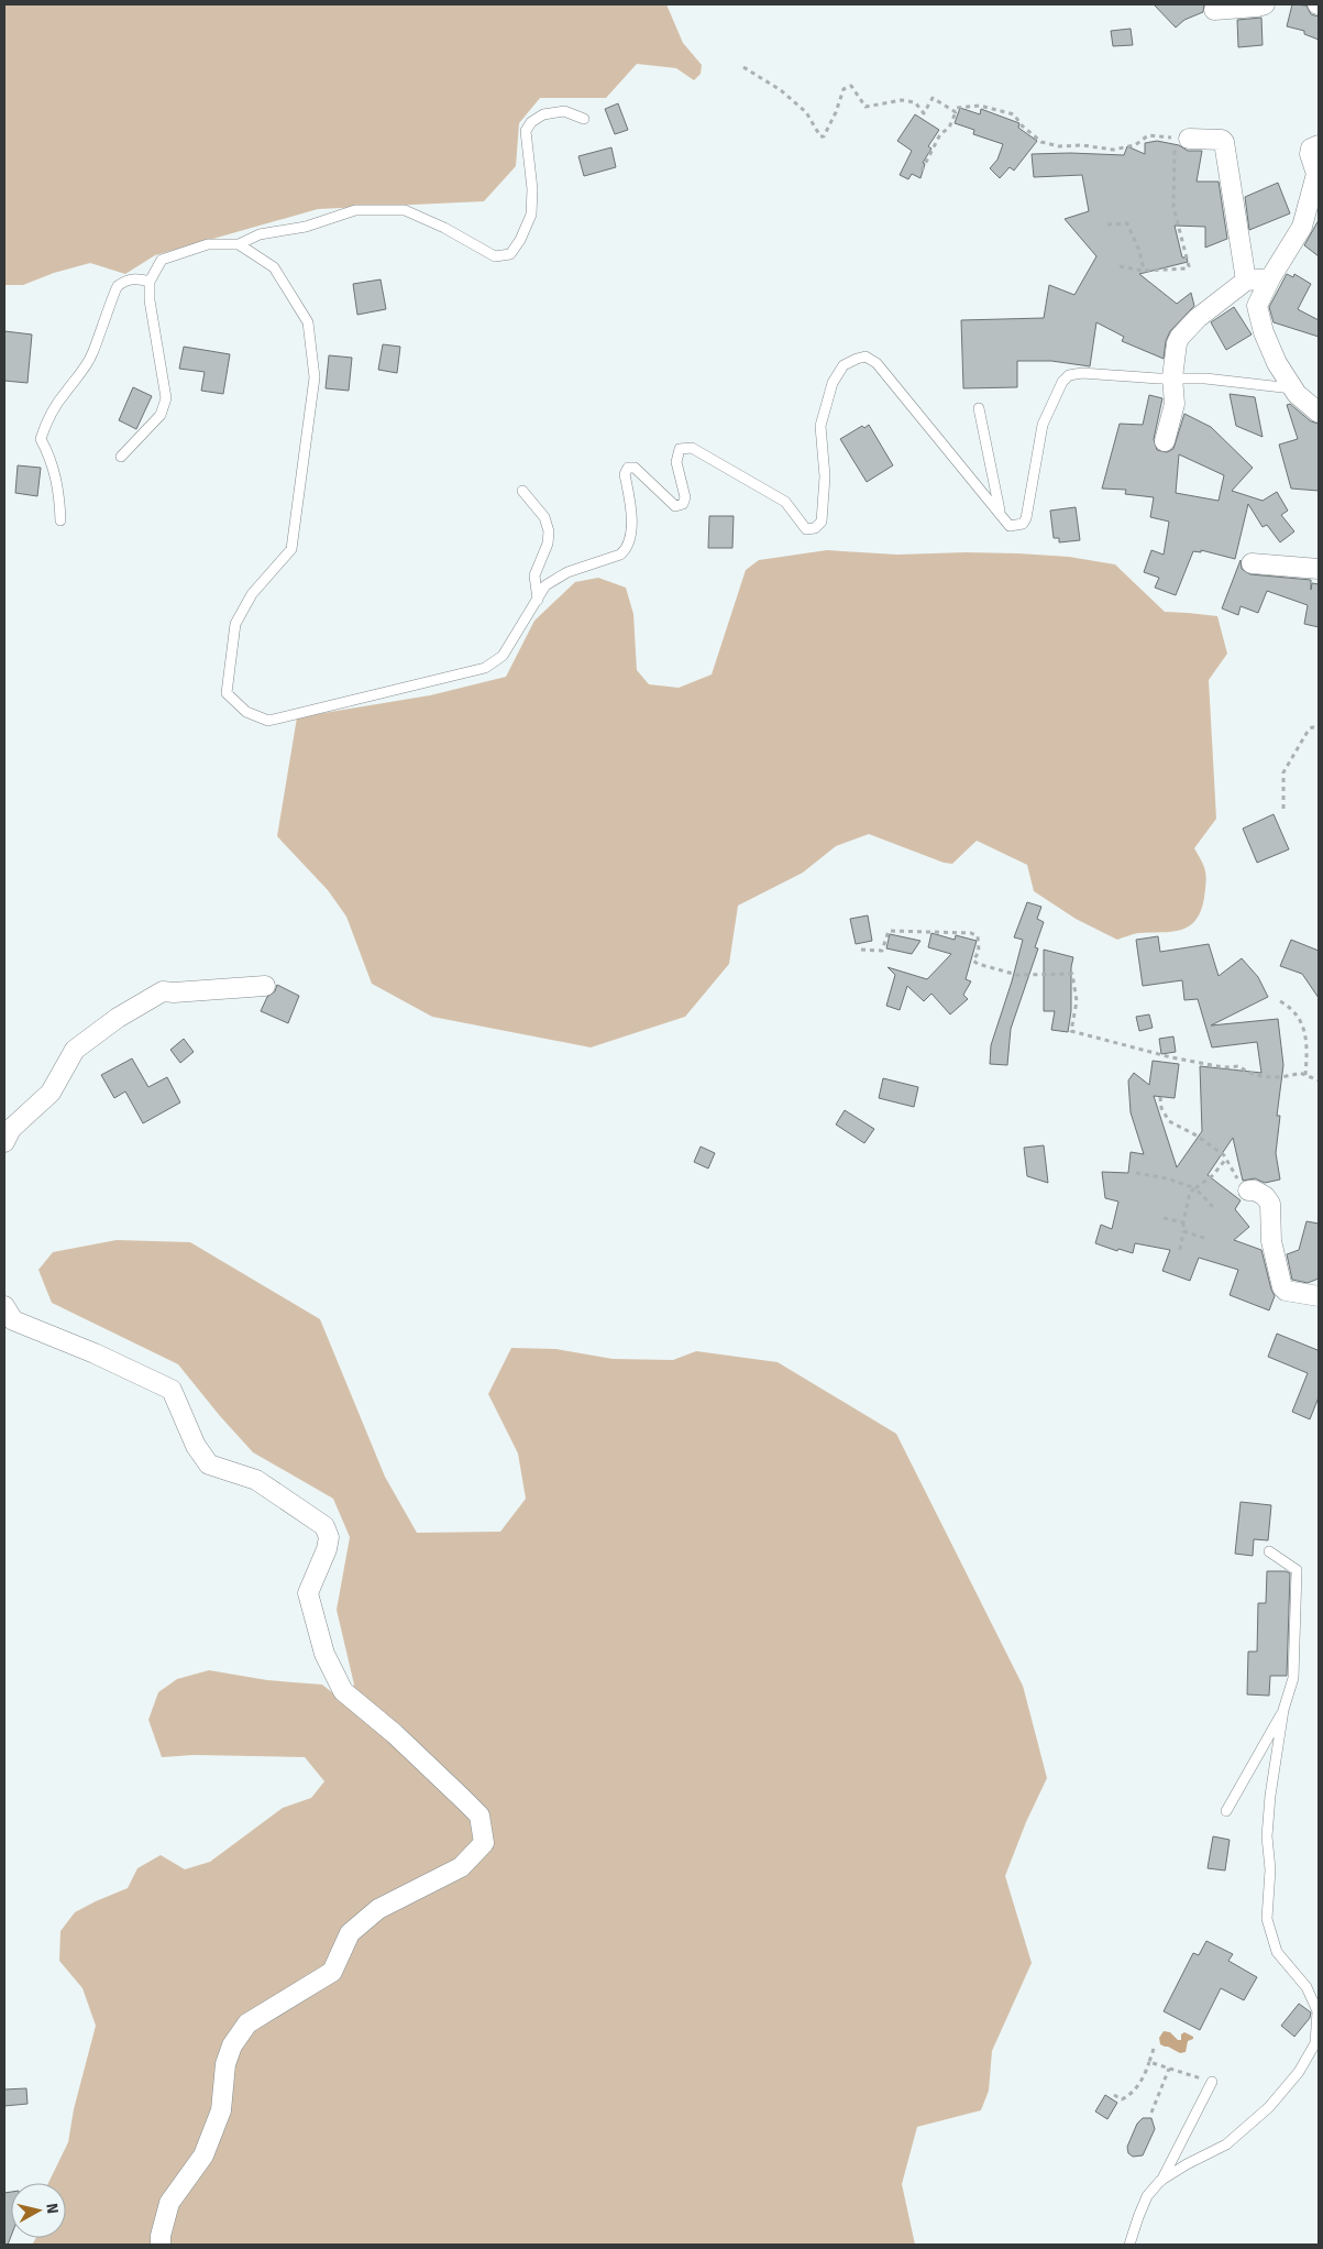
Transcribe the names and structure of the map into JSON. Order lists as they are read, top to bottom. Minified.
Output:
{"north":"right"}
